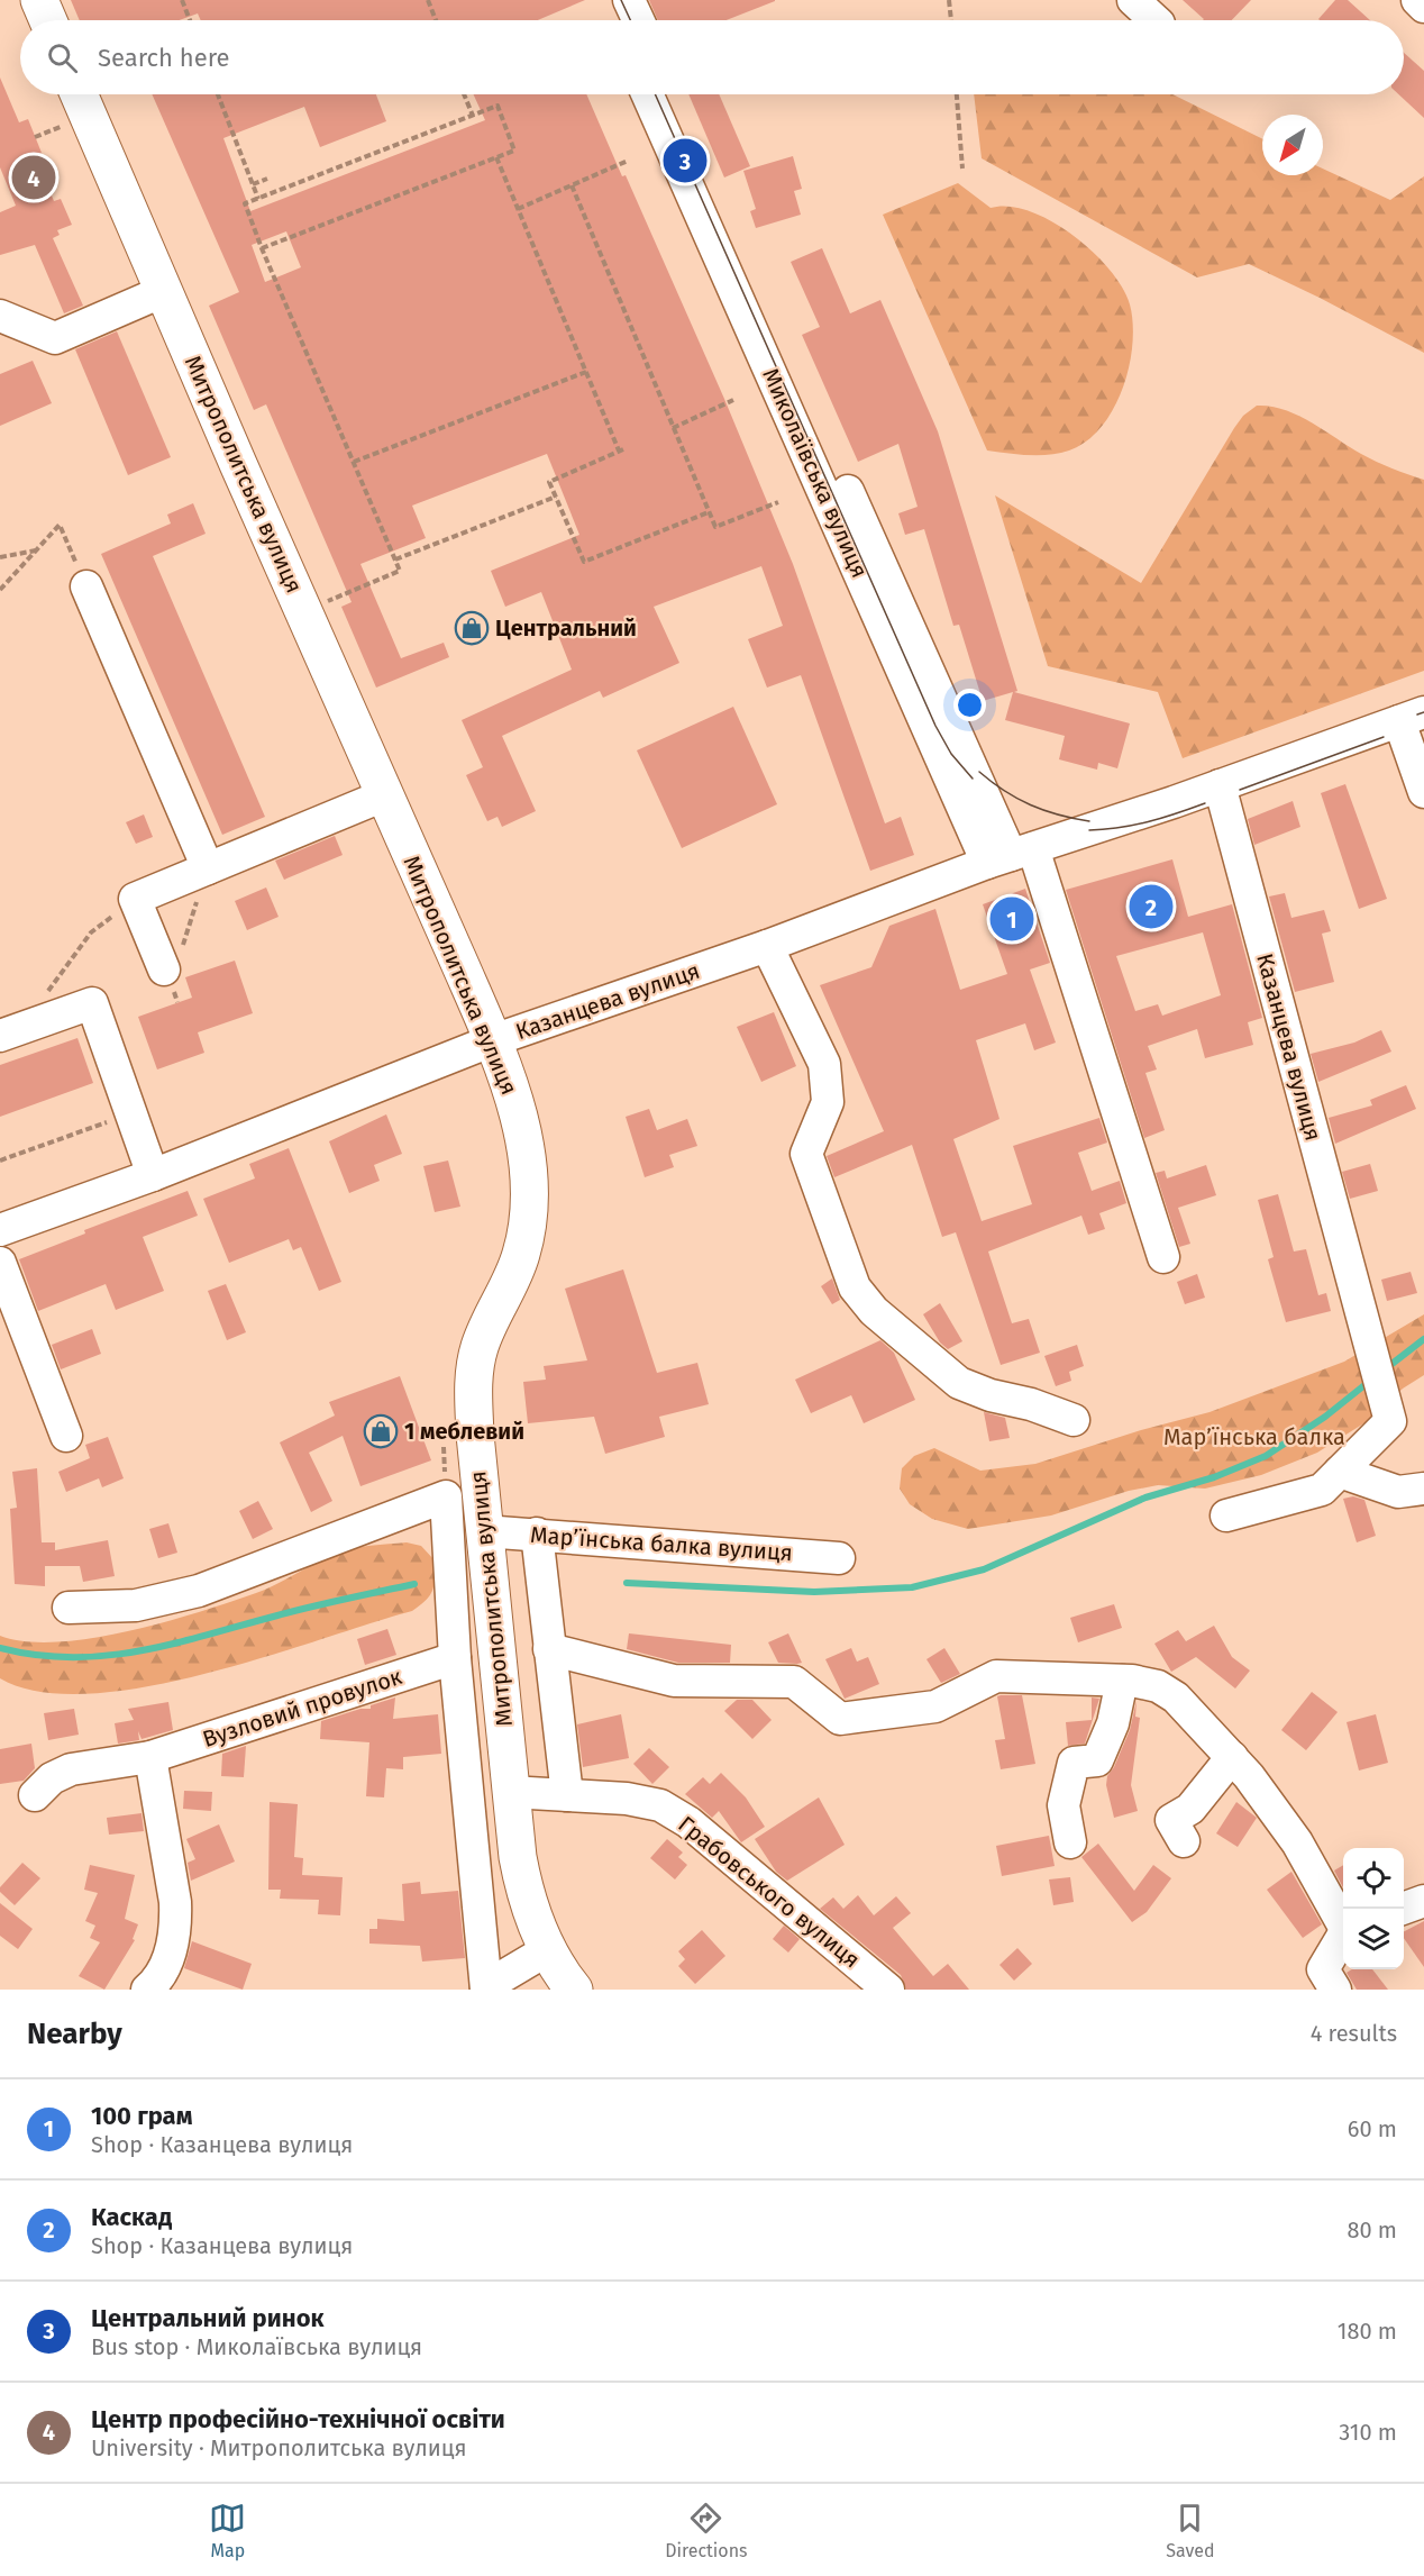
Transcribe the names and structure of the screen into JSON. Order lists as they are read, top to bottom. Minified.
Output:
{"streets":{"main road":["Митрополитська вулиця"],"street":["Миколаївська вулиця","Казанцева вулиця","Мар’їнська балка вулиця","Вузловий провулок","Грабовського вулиця"]},"crossings":[["Миколаївська вулиця","Казанцева вулиця"],["Митрополитська вулиця","Казанцева вулиця"],["Митрополитська вулиця","Мар’їнська балка вулиця"],["Митрополитська вулиця","Грабовського вулиця"]],"parks":["Мар’їнська балка"],"places":{"shop":["Центральний","1 меблевий"]},"north":"bottom left","page":{"search":"Search here","pins":["3","4","2","1"],"heading":["Nearby","4 results"],"list":[{"mark":"1","name":"100 грам","note":"Shop · Казанцева вулиця","value":"60 m"},{"mark":"2","name":"Каскад","note":"Shop · Казанцева вулиця","value":"80 m"},{"mark":"3","name":"Центральний ринок","note":"Bus stop · Миколаївська вулиця","value":"180 m"},{"mark":"4","name":"Центр професійно-технічної освіти","note":"University · Митрополитська вулиця","value":"310 m"}],"nav":["Map","Directions","Saved"]}}
